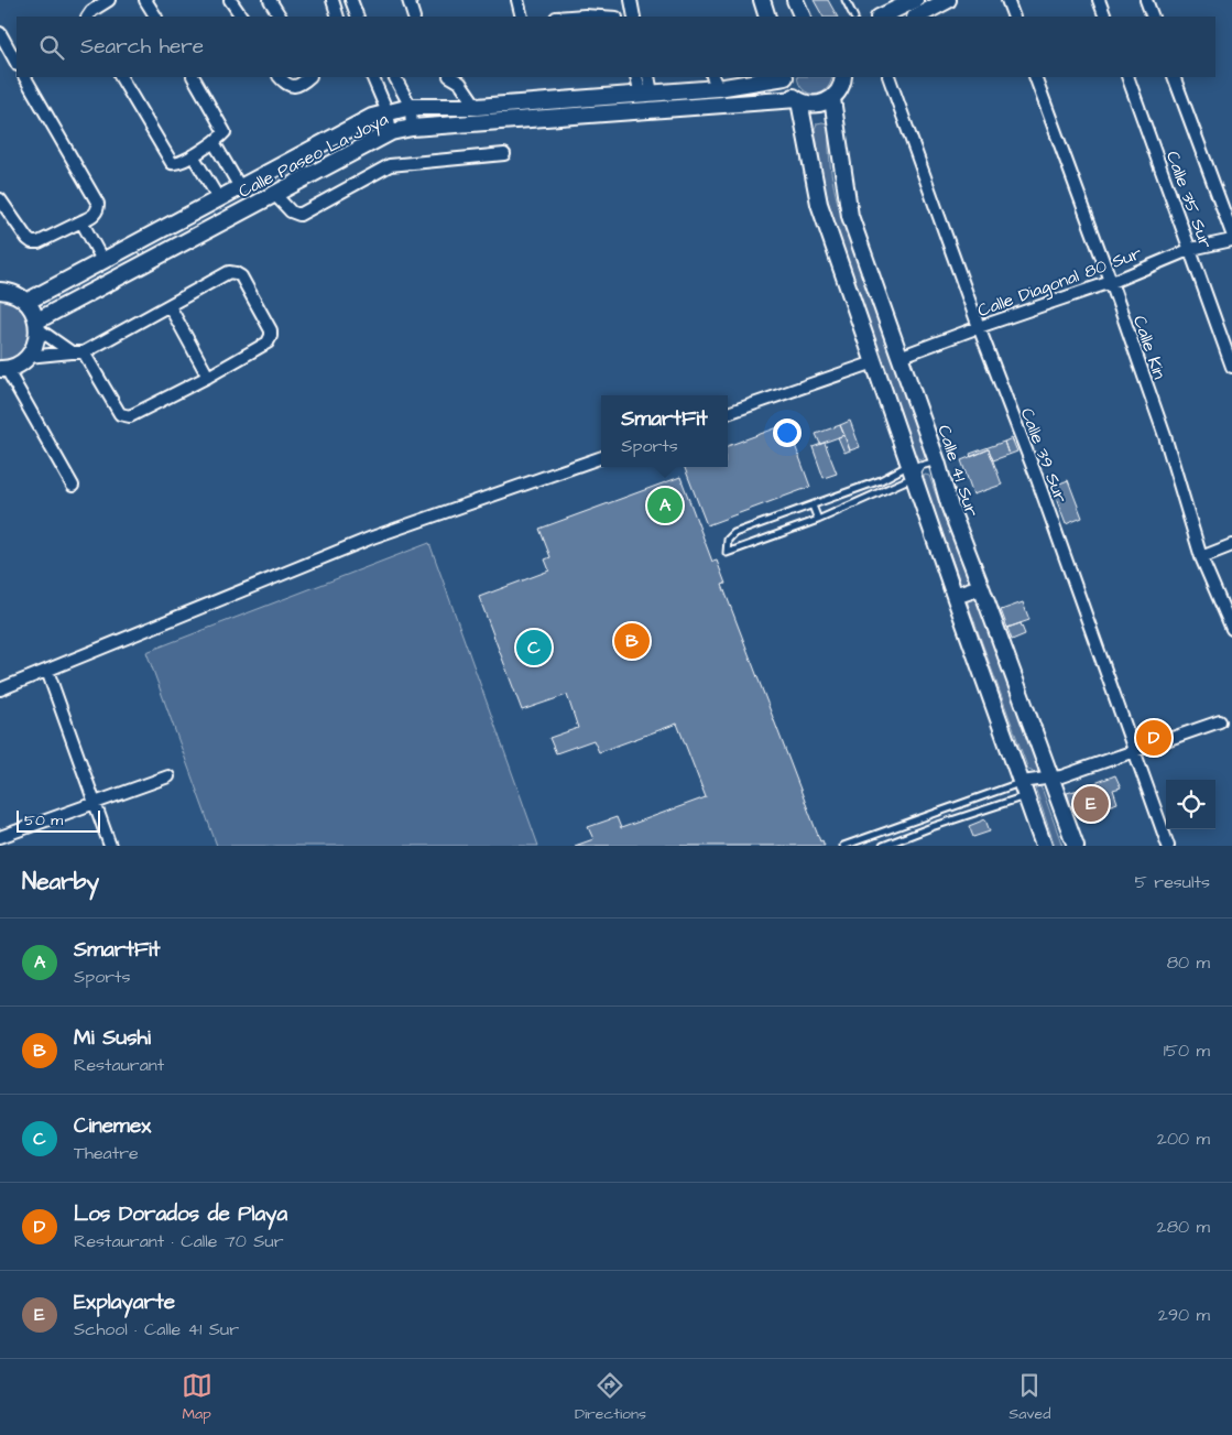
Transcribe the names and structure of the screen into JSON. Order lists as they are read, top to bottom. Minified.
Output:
{"streets":{"main road":["Calle Paseo La Joya","Calle 41 Sur"],"street":["Calle 35 Sur","Calle Diagonal 80 Sur","Calle Kin","Calle 39 Sur"]},"crossings":[["Calle Paseo La Joya","Calle 41 Sur"],["Calle 35 Sur","Calle Diagonal 80 Sur"],["Calle Diagonal 80 Sur","Calle Kin"],["Calle Diagonal 80 Sur","Calle 39 Sur"],["Calle Diagonal 80 Sur","Calle 41 Sur"]],"scale_bar":"50 m","page":{"search":"Search here","popup":["SmartFit","Sports"],"pins":["A","B","C","D","E"],"scale":"50 m","heading":["Nearby","5 results"],"list":[{"mark":"A","name":"SmartFit","note":"Sports","value":"80 m"},{"mark":"B","name":"Mi Sushi","note":"Restaurant","value":"150 m"},{"mark":"C","name":"Cinemex","note":"Theatre","value":"200 m"},{"mark":"D","name":"Los Dorados de Playa","note":"Restaurant · Calle 70 Sur","value":"280 m"},{"mark":"E","name":"Explayarte","note":"School · Calle 41 Sur","value":"290 m"}],"nav":["Map","Directions","Saved"]}}
